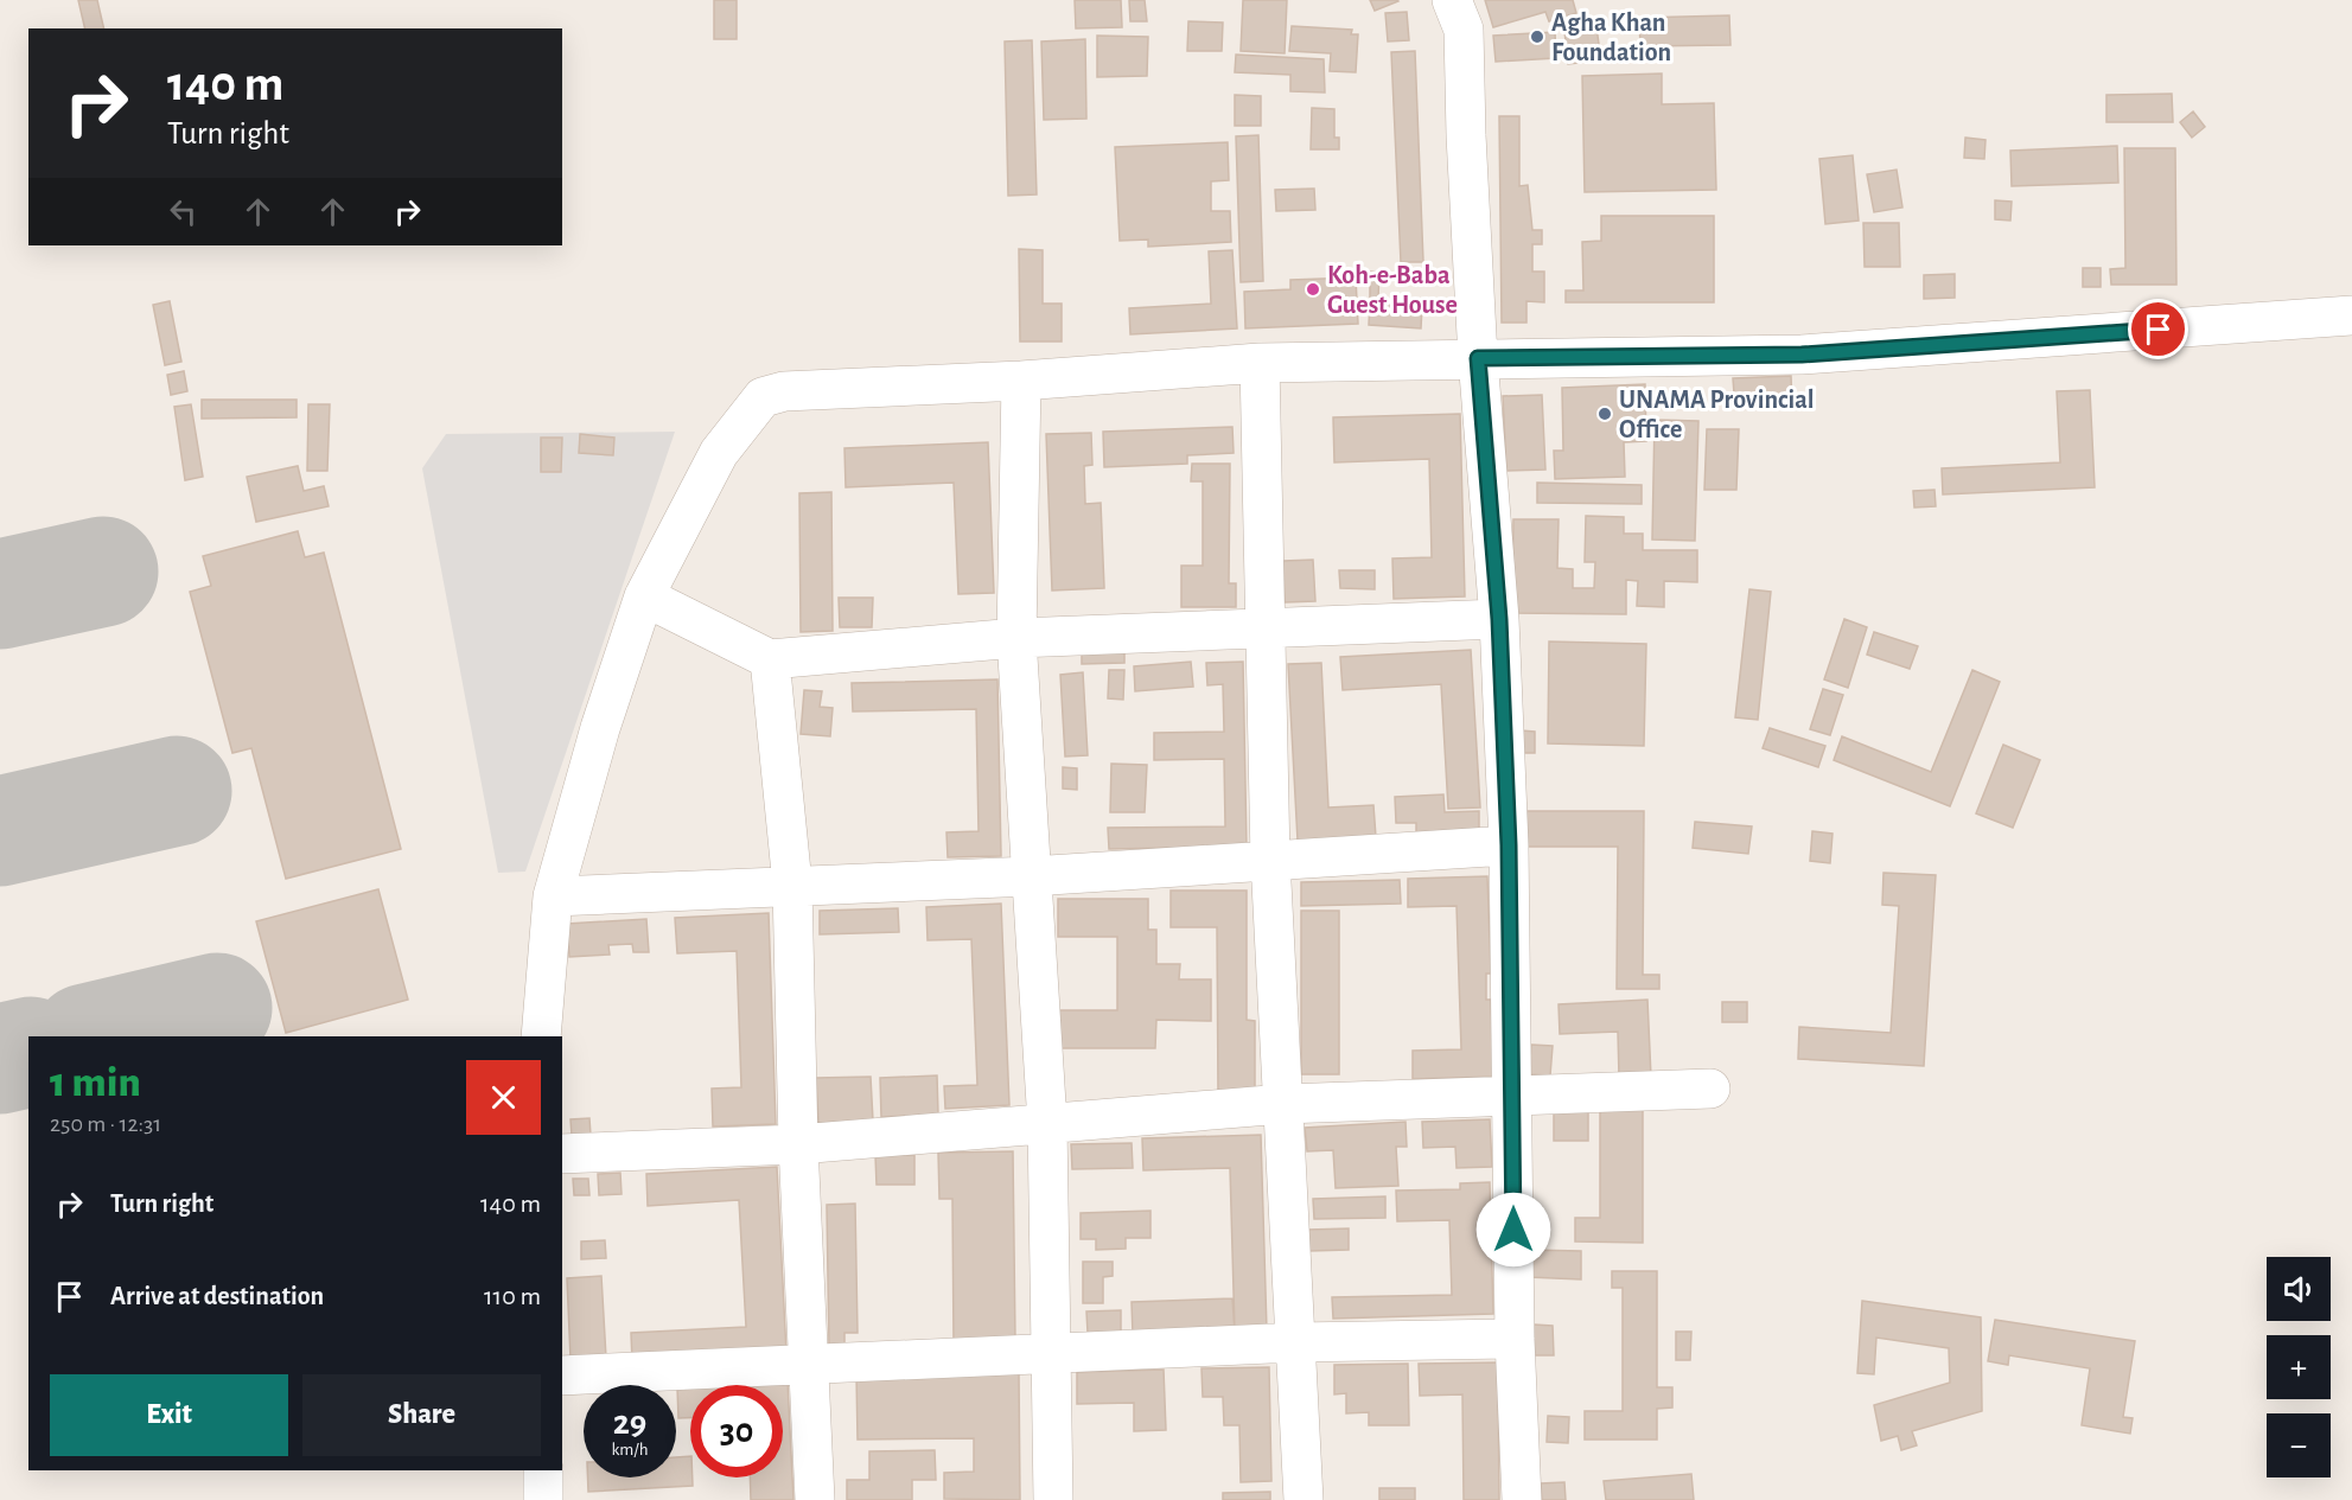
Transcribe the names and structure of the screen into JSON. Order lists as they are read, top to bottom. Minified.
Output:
{"places":["Agha Khan Foundation","Koh-e-Baba Guest House","UNAMA Provincial Office"],"page":{"turn":["140 m","Turn right"],"heading":["1 min","250 m · 12:31"],"list":[{"name":"Turn right","value":"140 m"},{"name":"Arrive at destination","value":"110 m"}],"map_buttons":["+","−"],"buttons":["Exit","Share"],"speed":"29 km/h","limit":"30"}}
